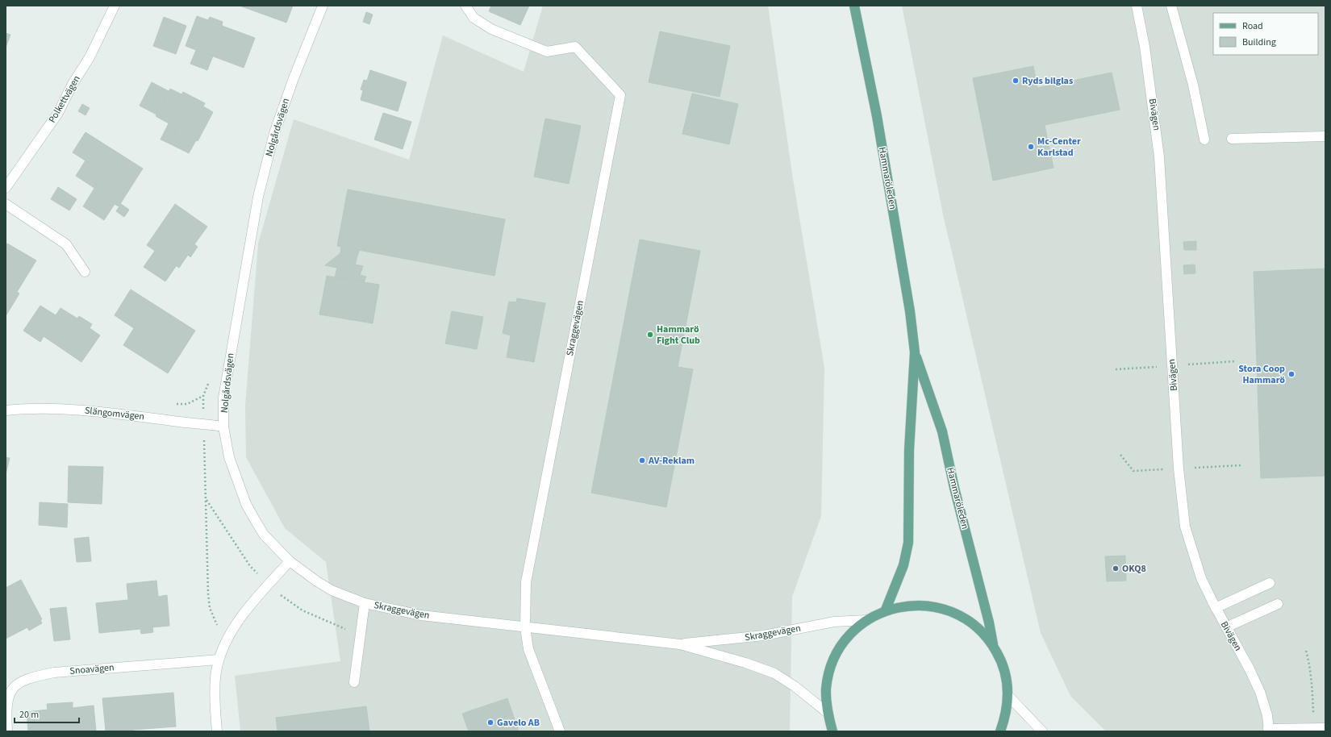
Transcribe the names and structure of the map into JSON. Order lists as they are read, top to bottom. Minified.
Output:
{"streets":{"main road":["Hammaröleden"],"street":["Polkettvägen","Bivägen","Nolgårdsvägen","Skraggevägen","Slängomvägen","Snoavägen"]},"crossings":[["Nolgårdsvägen","Skraggevägen"],["Nolgårdsvägen","Slängomvägen"]],"places":["Ryds bilglas","Mc-Center Karlstad","Hammarö Fight Club","Stora Coop Hammarö","AV-Reklam","OKQ8","Gavelo AB"],"legend":["Road","Building"],"scale_bar":"20 m"}
